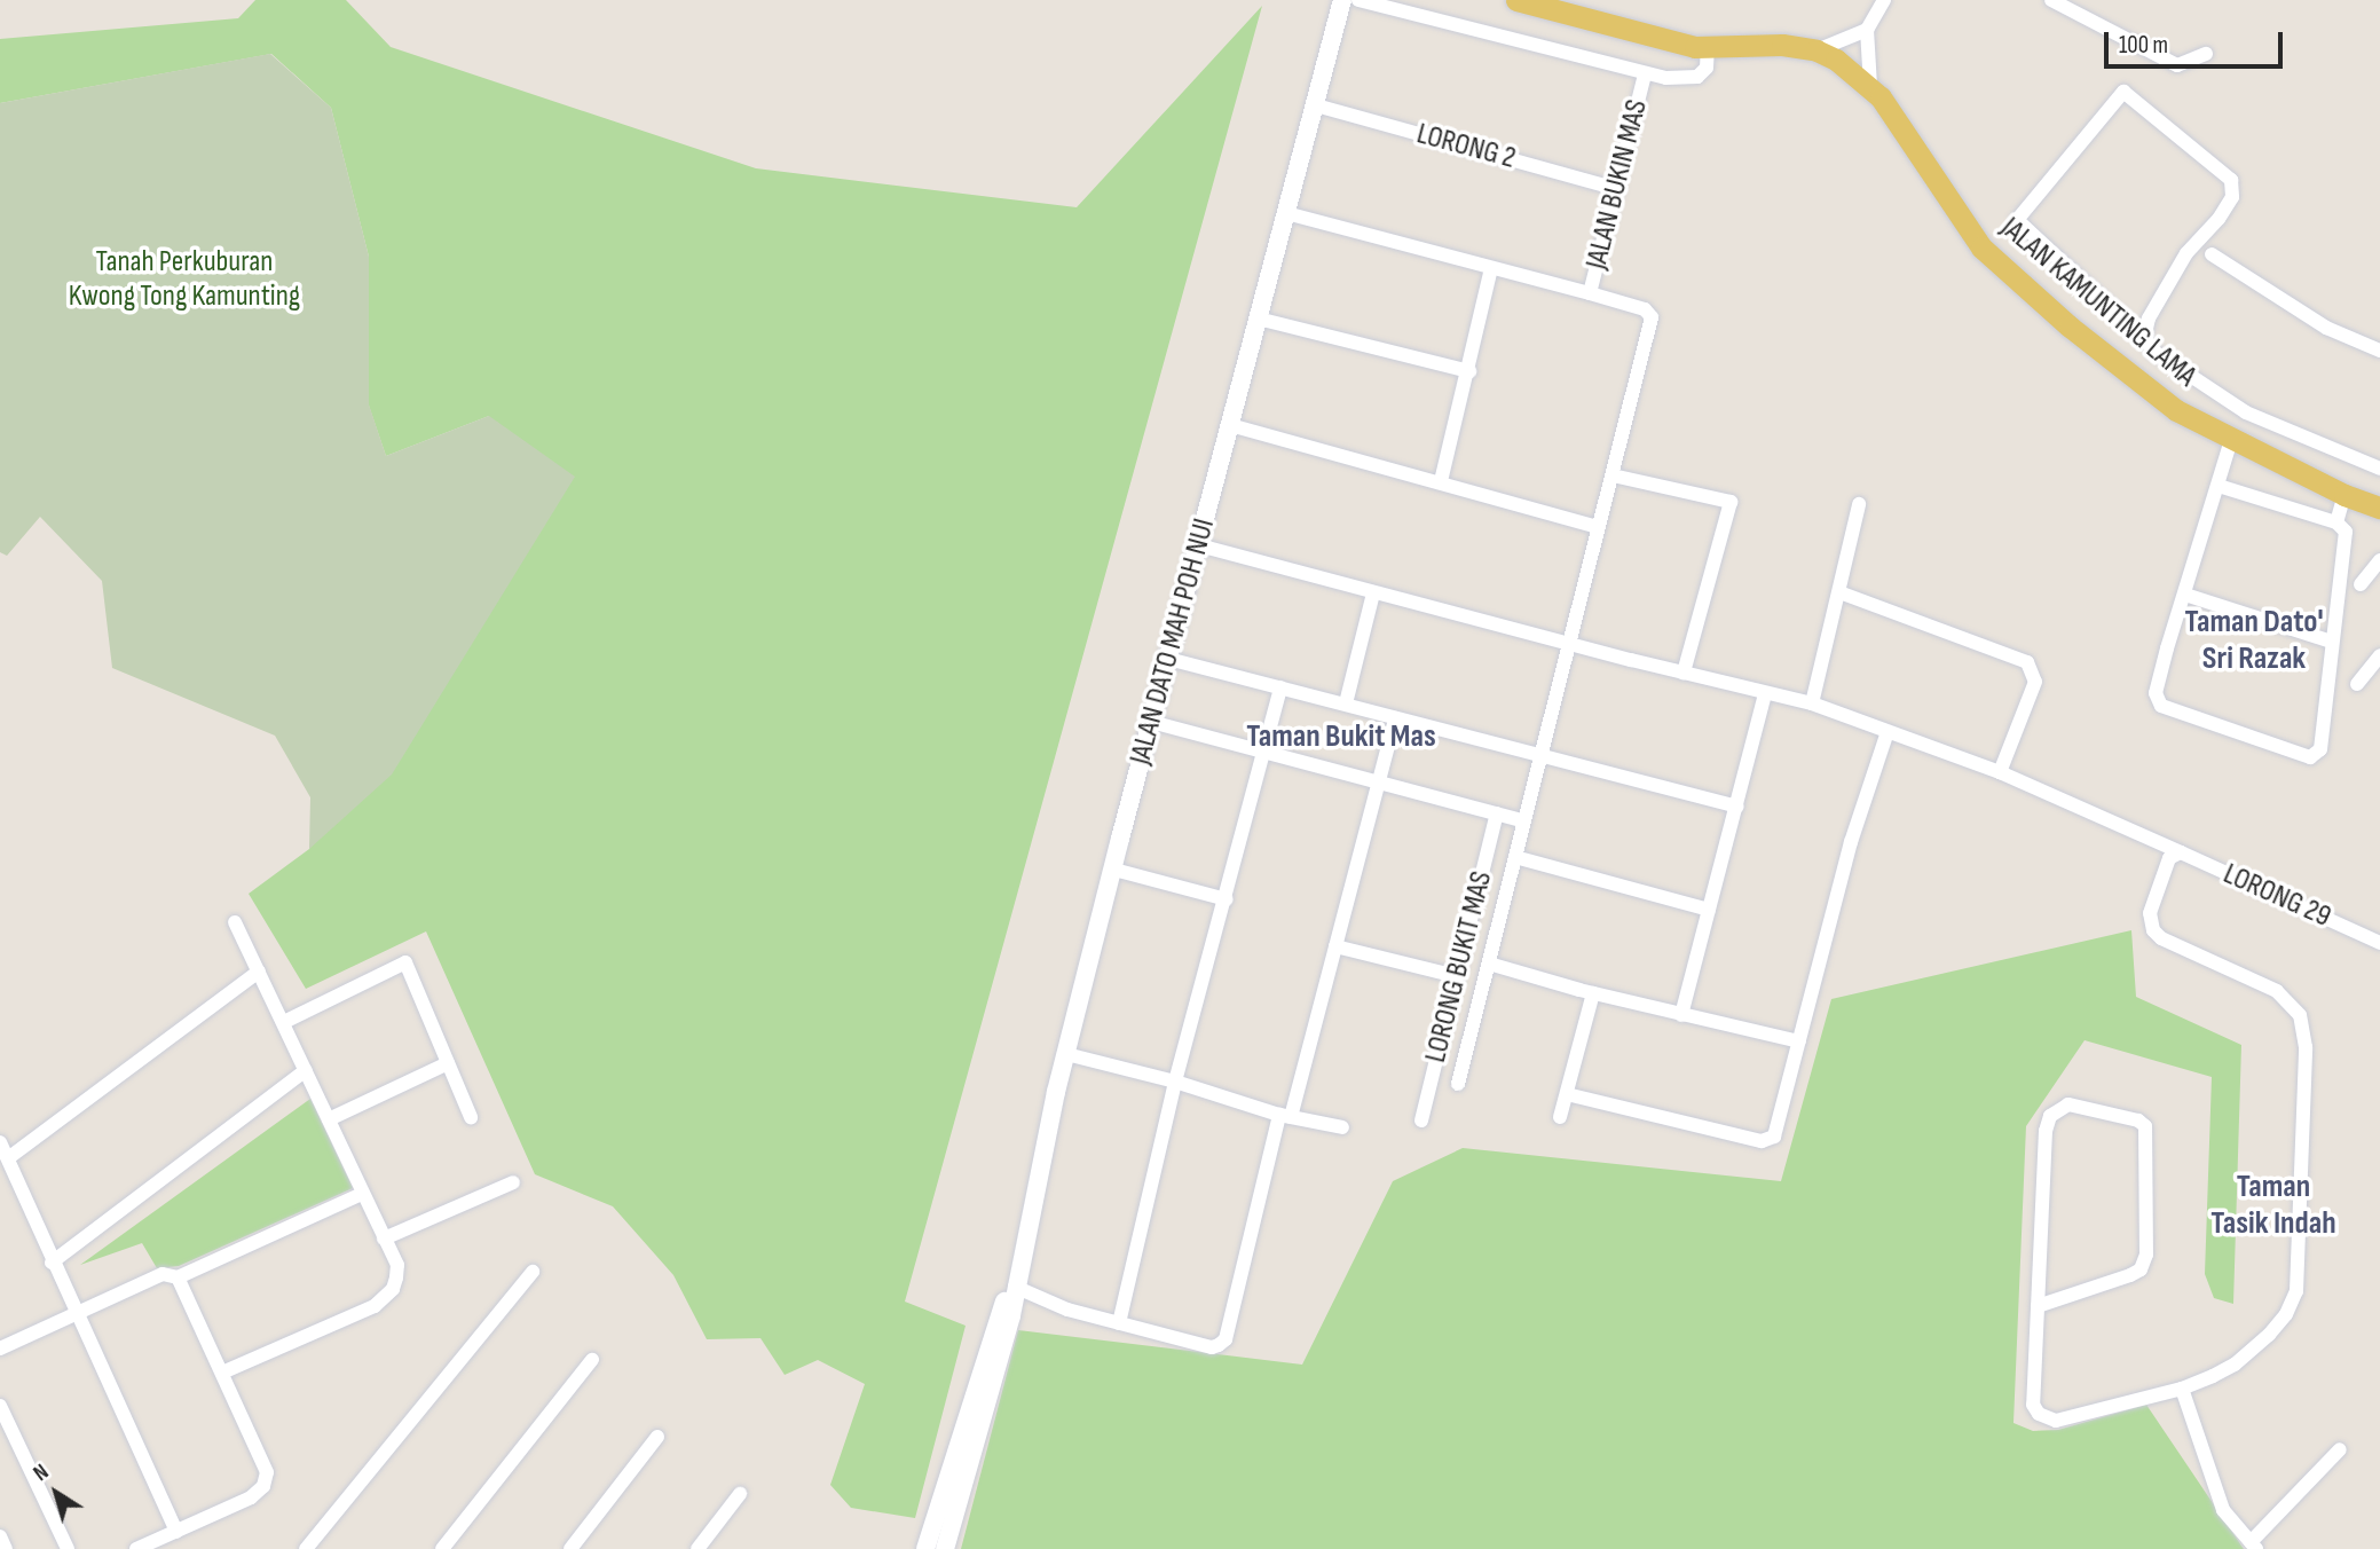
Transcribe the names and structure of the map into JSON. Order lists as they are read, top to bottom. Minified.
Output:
{"streets":{"main road":["JALAN KAMUNTING LAMA"],"street":["LORONG 2","JALAN BUKIN MAS","JALAN DATO MAH POH NUI","LORONG 29","LORONG BUKIT MAS"]},"crossings":[["LORONG 2","JALAN BUKIN MAS"],["LORONG 2","JALAN DATO MAH POH NUI"],["JALAN DATO MAH POH NUI","LORONG 29"]],"districts":["Taman Dato' Sri Razak","Taman Bukit Mas","Taman Tasik Indah"],"parks":["Tanah Perkuburan Kwong Tong Kamunting"],"scale_bar":"100 m","north":"top left"}
